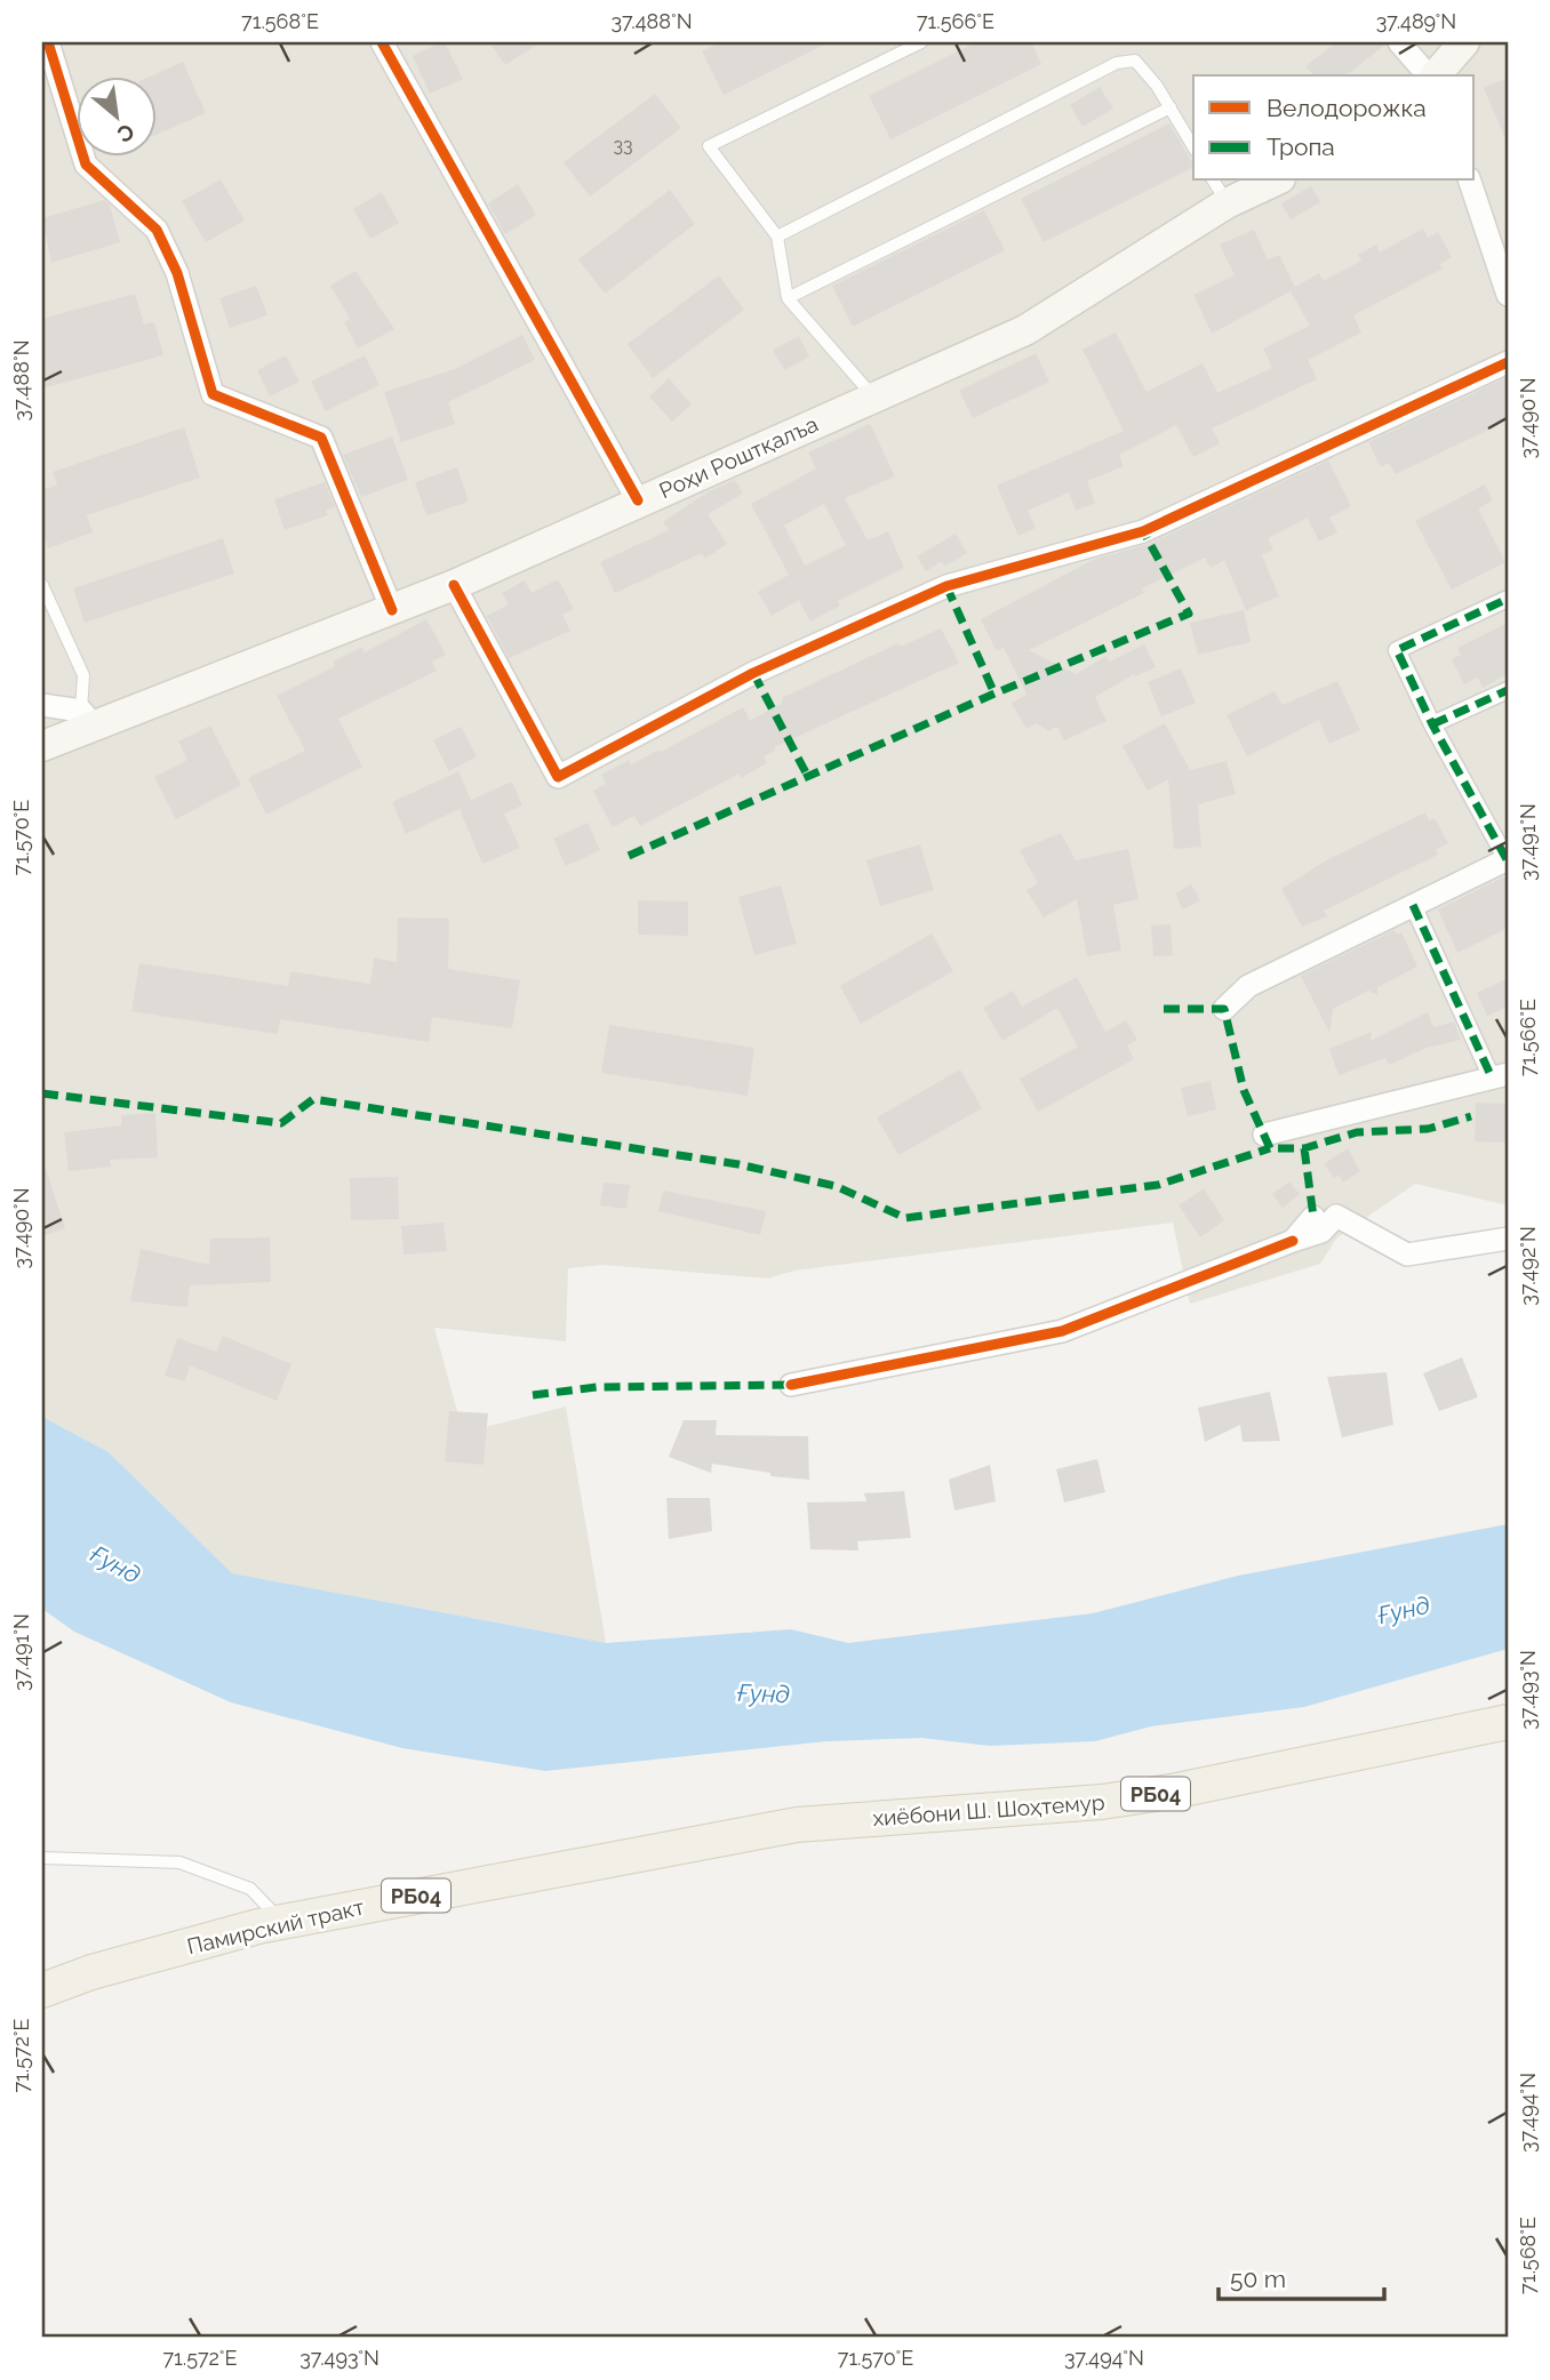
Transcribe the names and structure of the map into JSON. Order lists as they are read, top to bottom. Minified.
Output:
{"streets":{"main road":["Роҳи Роштқалъа","РБ04","хиёбони Ш. Шоҳтемур","Памирский тракт"]},"crossings":[["хиёбони Ш. Шоҳтемур","Памирский тракт"]],"water":["Ғунд"],"house_numbers":["33"],"legend":["Велодорожка","Тропа"],"scale_bar":"50 m","north":"bottom right","coordinates":["71.568°E","37.488°N","71.566°E","37.489°N","37.490°N","71.570°E","37.491°N","37.492°N","37.493°N","71.572°E","37.494°N"]}
